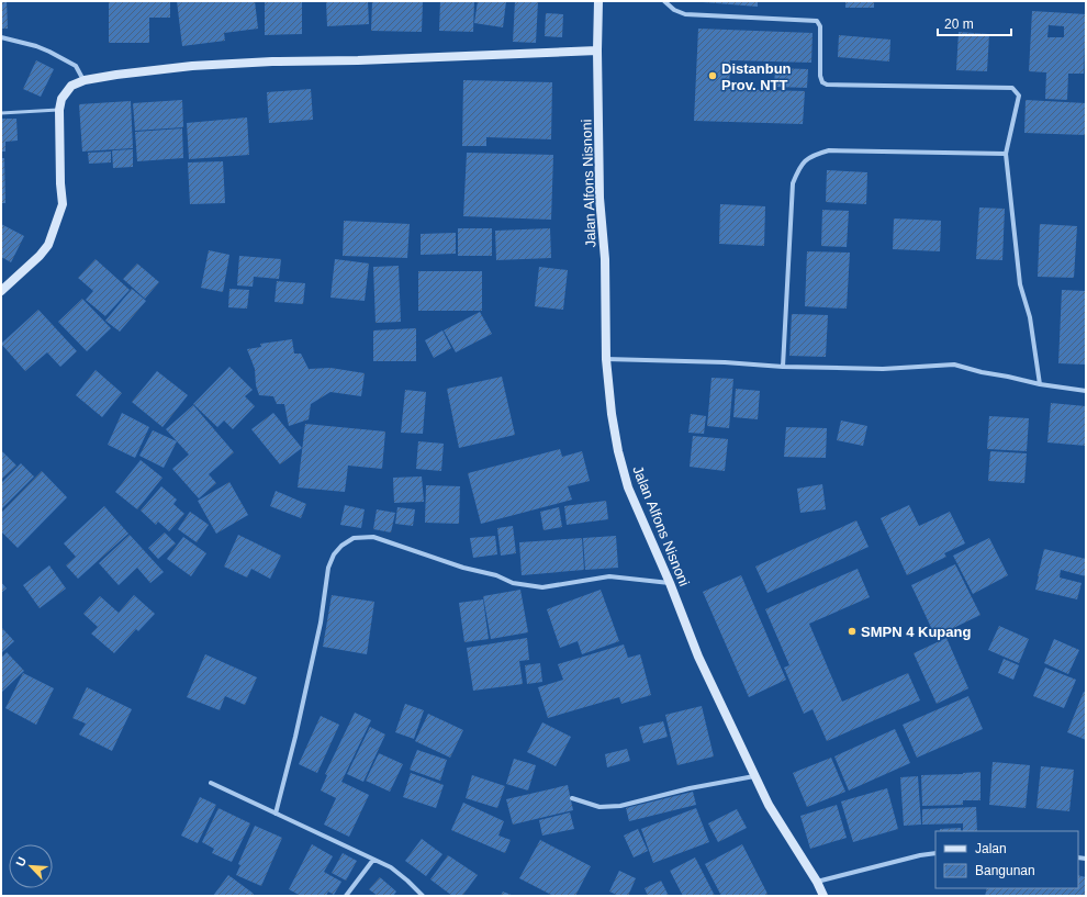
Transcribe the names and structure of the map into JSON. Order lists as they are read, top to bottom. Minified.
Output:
{"streets":{"main road":["Jalan Alfons Nisnoni"]},"places":["Distanbun Prov. NTT","SMPN 4 Kupang"],"legend":["Jalan","Bangunan"],"scale_bar":"20 m","north":"top left"}
